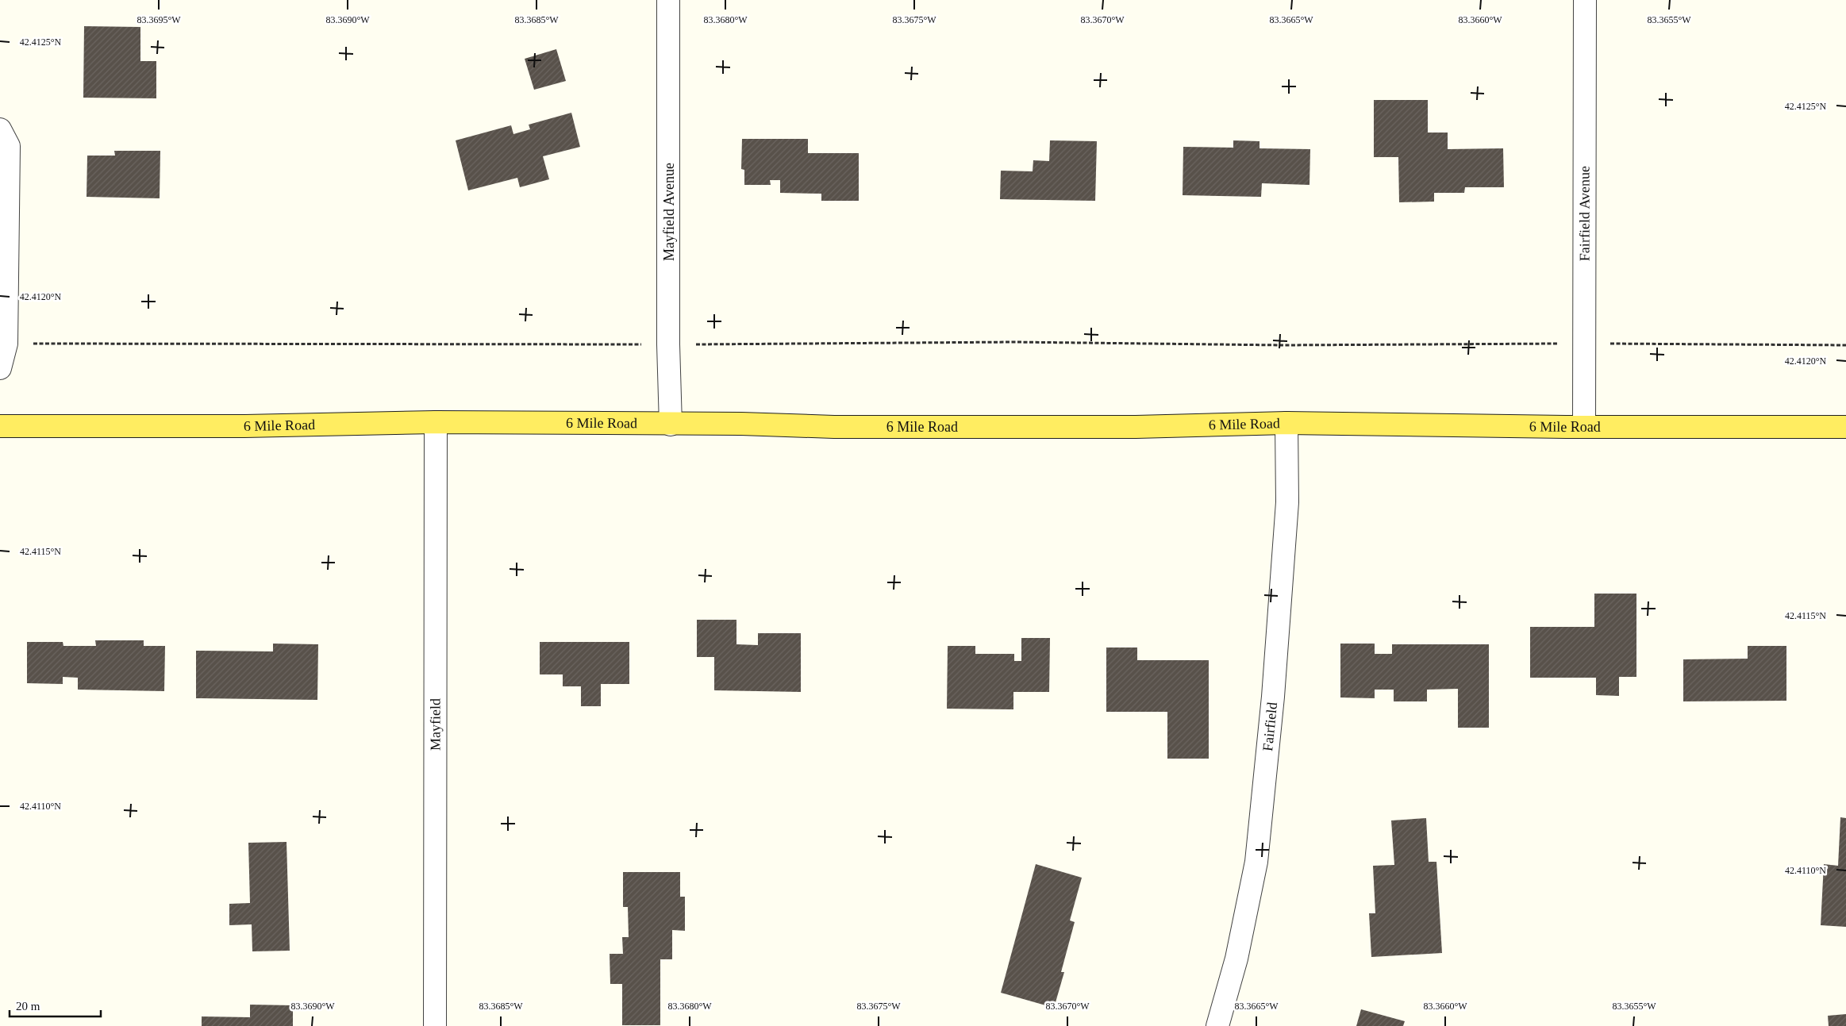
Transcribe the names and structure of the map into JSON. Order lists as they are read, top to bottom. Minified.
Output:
{"streets":{"main road":["6 Mile Road"],"street":["Mayfield Avenue","Fairfield Avenue","Mayfield","Fairfield"]},"crossings":[["Mayfield Avenue","6 Mile Road"],["Fairfield Avenue","6 Mile Road"],["6 Mile Road","Mayfield"],["6 Mile Road","Fairfield"]],"scale_bar":"20 m","coordinates":["83.3695°W","83.3690°W","83.3685°W","83.3680°W","83.3675°W","83.3670°W","83.3665°W","83.3660°W","83.3655°W","42.4125°N","42.4120°N","42.4115°N","42.4110°N"]}
